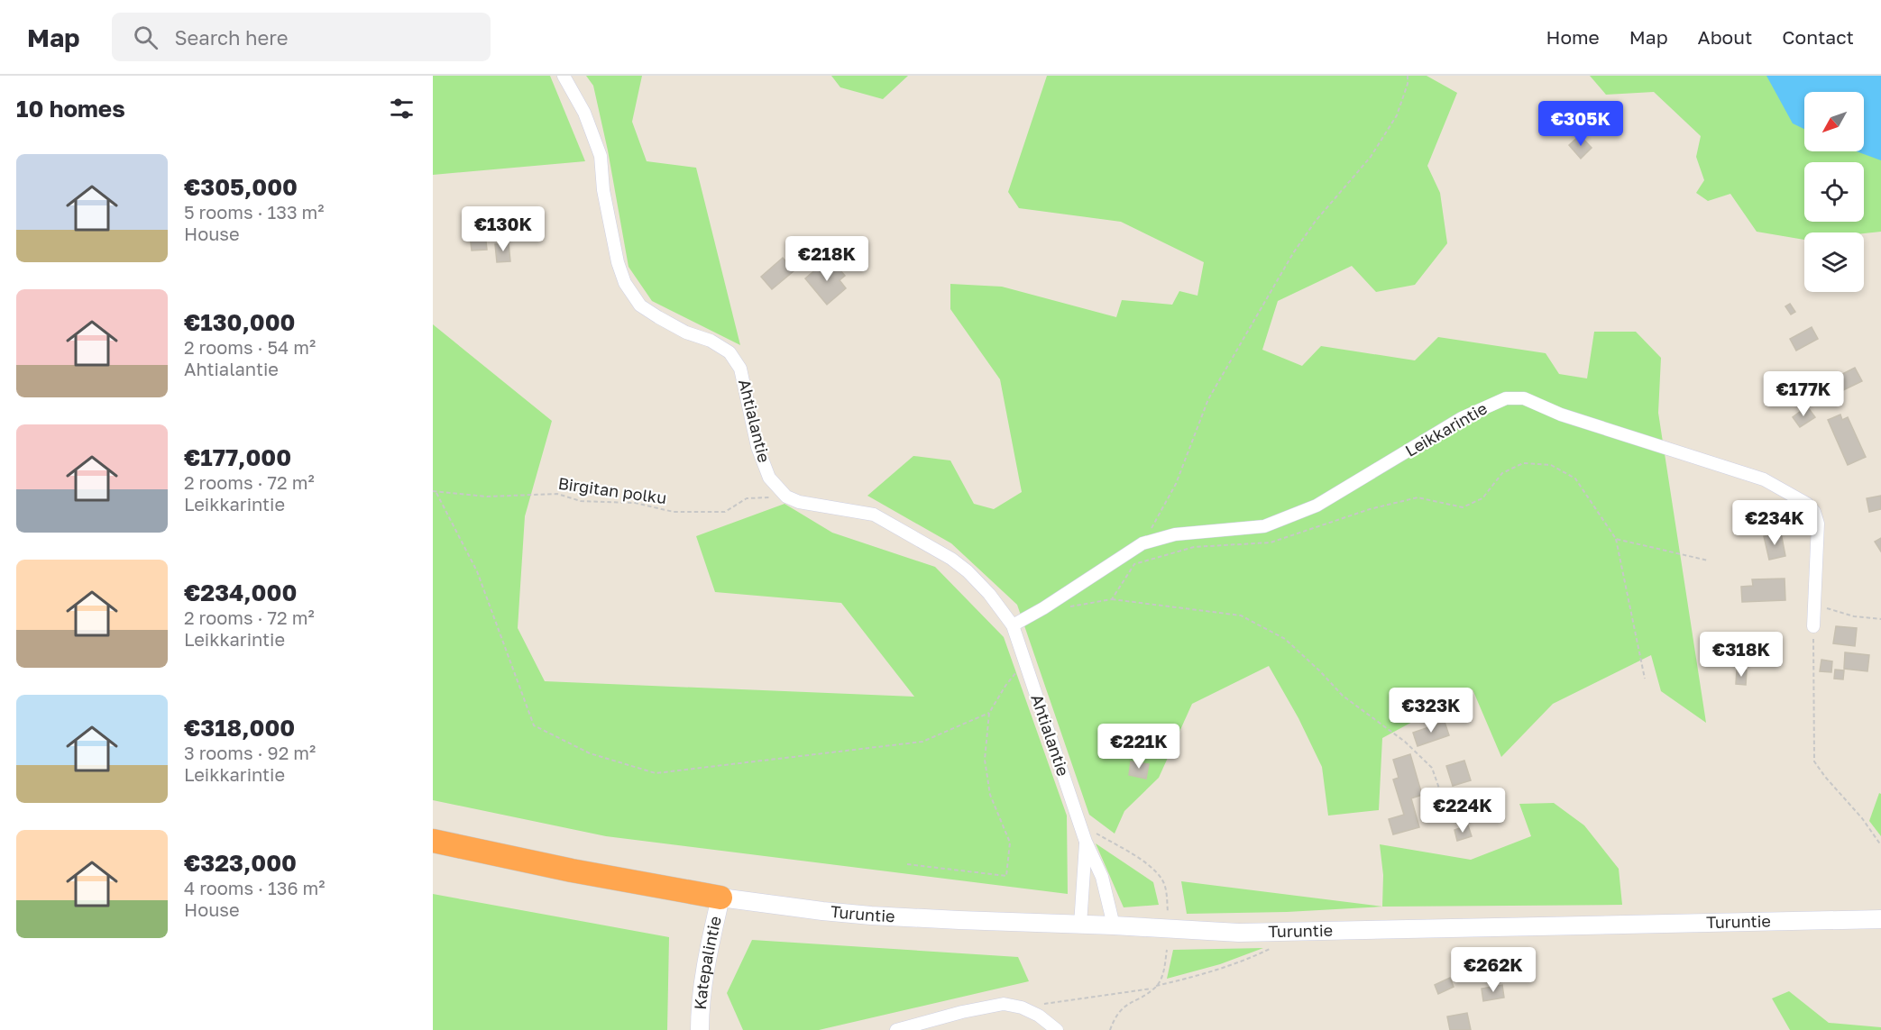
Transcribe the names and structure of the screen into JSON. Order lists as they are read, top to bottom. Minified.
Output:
{"streets":{"main road":["Turuntie","Katepalintie"],"street":["Ahtialantie","Leikkarintie"],"path":["Birgitan polku"]},"crossings":[["Ahtialantie","Leikkarintie"],["Ahtialantie","Birgitan polku"],["Ahtialantie","Turuntie"],["Turuntie","Katepalintie"]],"north":"bottom left","page":{"header":"Map","search":"Search here","nav":["Home","Map","About","Contact"],"heading":"10 homes","price":["€305K","€130K","€218K","€177K","€234K","€318K","€323K","€221K","€224K","€262K"],"list":[{"name":"€305,000","note":"5 rooms · 133 m² · House"},{"name":"€130,000","note":"2 rooms · 54 m² · Ahtialantie"},{"name":"€177,000","note":"2 rooms · 72 m² · Leikkarintie"},{"name":"€234,000","note":"2 rooms · 72 m² · Leikkarintie"},{"name":"€318,000","note":"3 rooms · 92 m² · Leikkarintie"},{"name":"€323,000","note":"4 rooms · 136 m² · House"}]}}
